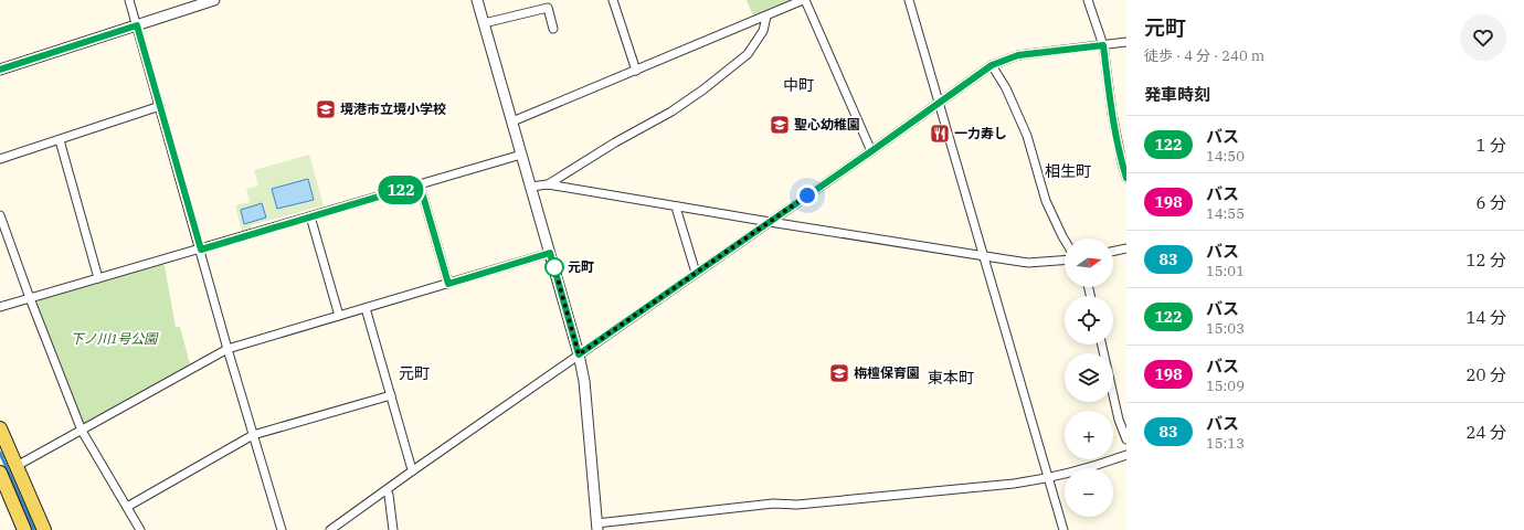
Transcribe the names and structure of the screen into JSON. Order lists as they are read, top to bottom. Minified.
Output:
{"districts":["中町","相生町","元町","東本町"],"parks":["下ノ川1号公園"],"places":{"school or university":["境港市立境小学校","聖心幼稚園","栴檀保育園"],"restaurant":["一力寿し"],"other":["元町"]},"lines":["bus line 122"],"north":"right","page":{"on_map":"122","heading":[["元町","徒歩 · 4 分 · 240 m"],"発車時刻"],"list":[{"mark":"122","name":"バス","note":"14:50","value":"1 分"},{"mark":"198","name":"バス","note":"14:55","value":"6 分"},{"mark":"83","name":"バス","note":"15:01","value":"12 分"},{"mark":"122","name":"バス","note":"15:03","value":"14 分"},{"mark":"198","name":"バス","note":"15:09","value":"20 分"},{"mark":"83","name":"バス","note":"15:13","value":"24 分"}],"map_buttons":["+","−"]}}
